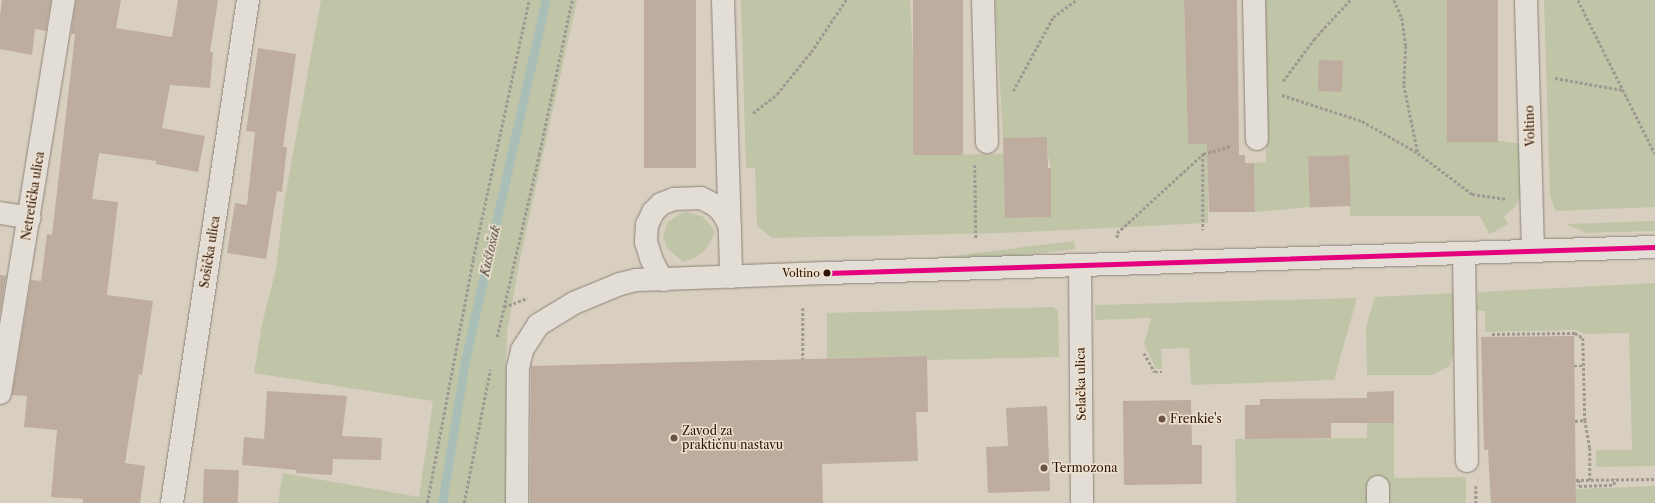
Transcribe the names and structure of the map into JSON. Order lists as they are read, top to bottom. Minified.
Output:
{"streets":{"street":["Voltino","Netretička ulica","Sošička ulica","Selačka ulica"]},"water":["Kustošak"],"places":["Voltino","Frenkie's","Zavod za praktičnu nastavu","Termozona"]}
